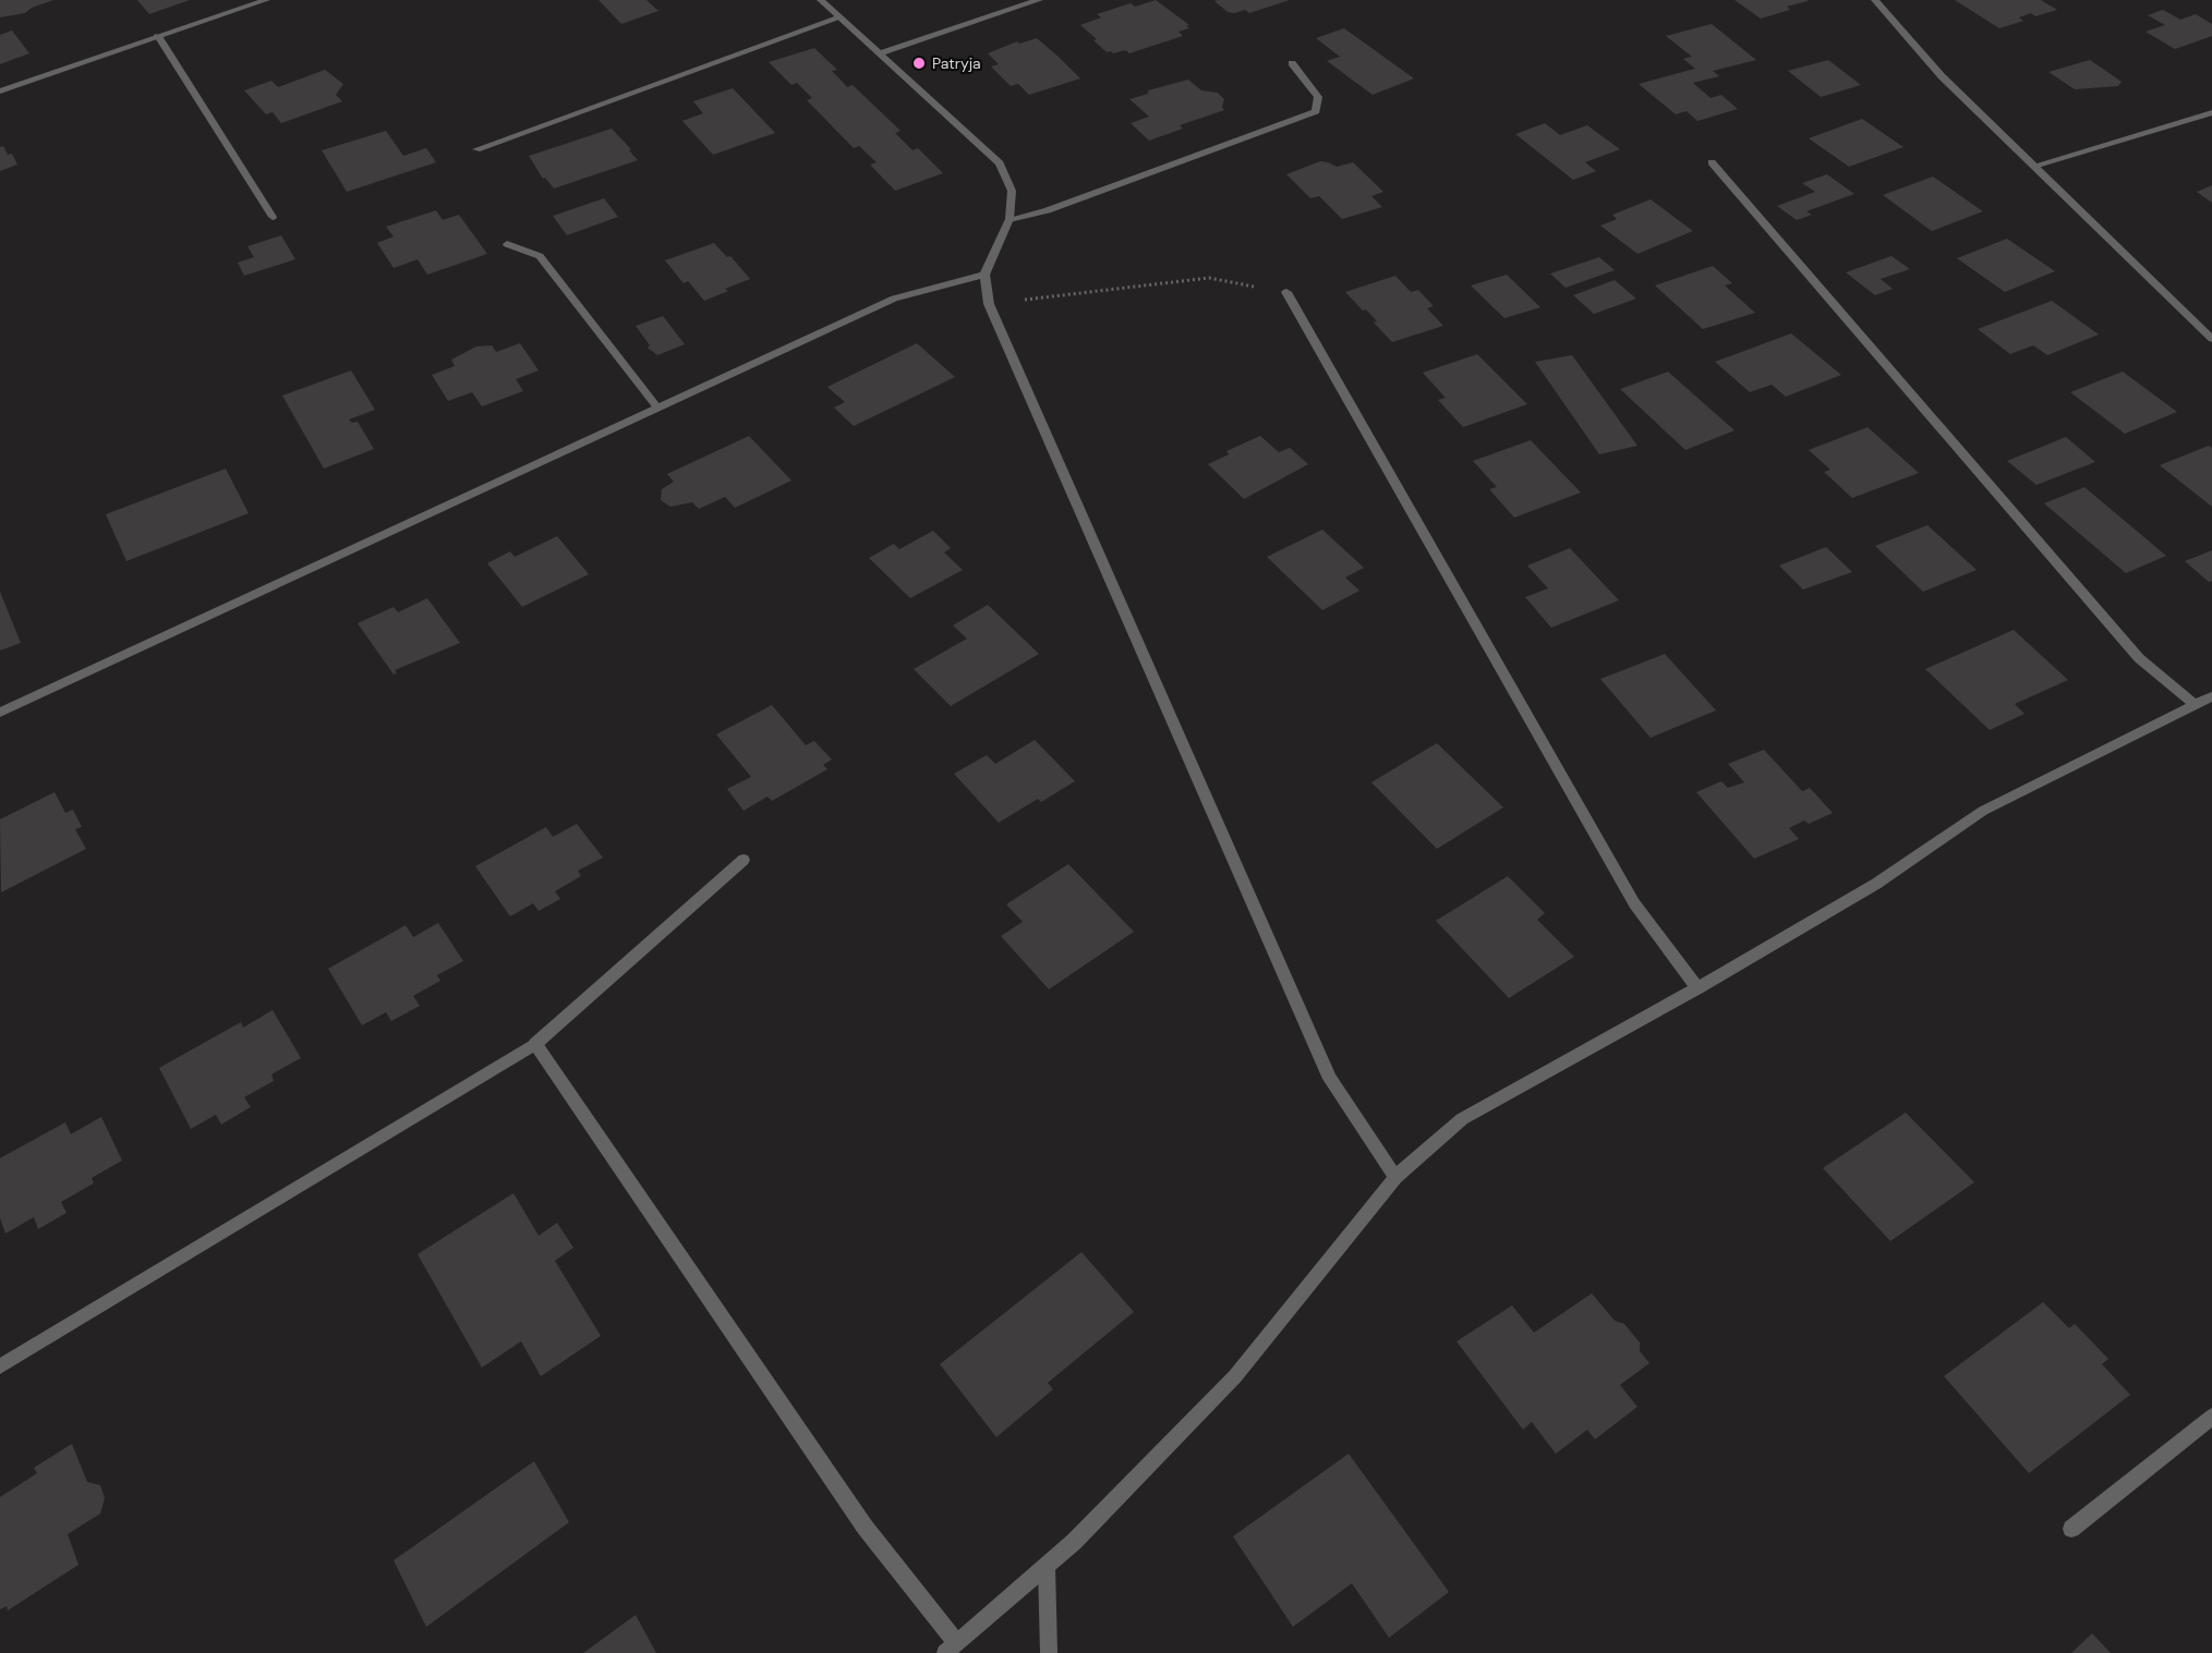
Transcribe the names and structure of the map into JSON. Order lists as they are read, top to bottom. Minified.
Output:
{"places":["Patryja"]}
